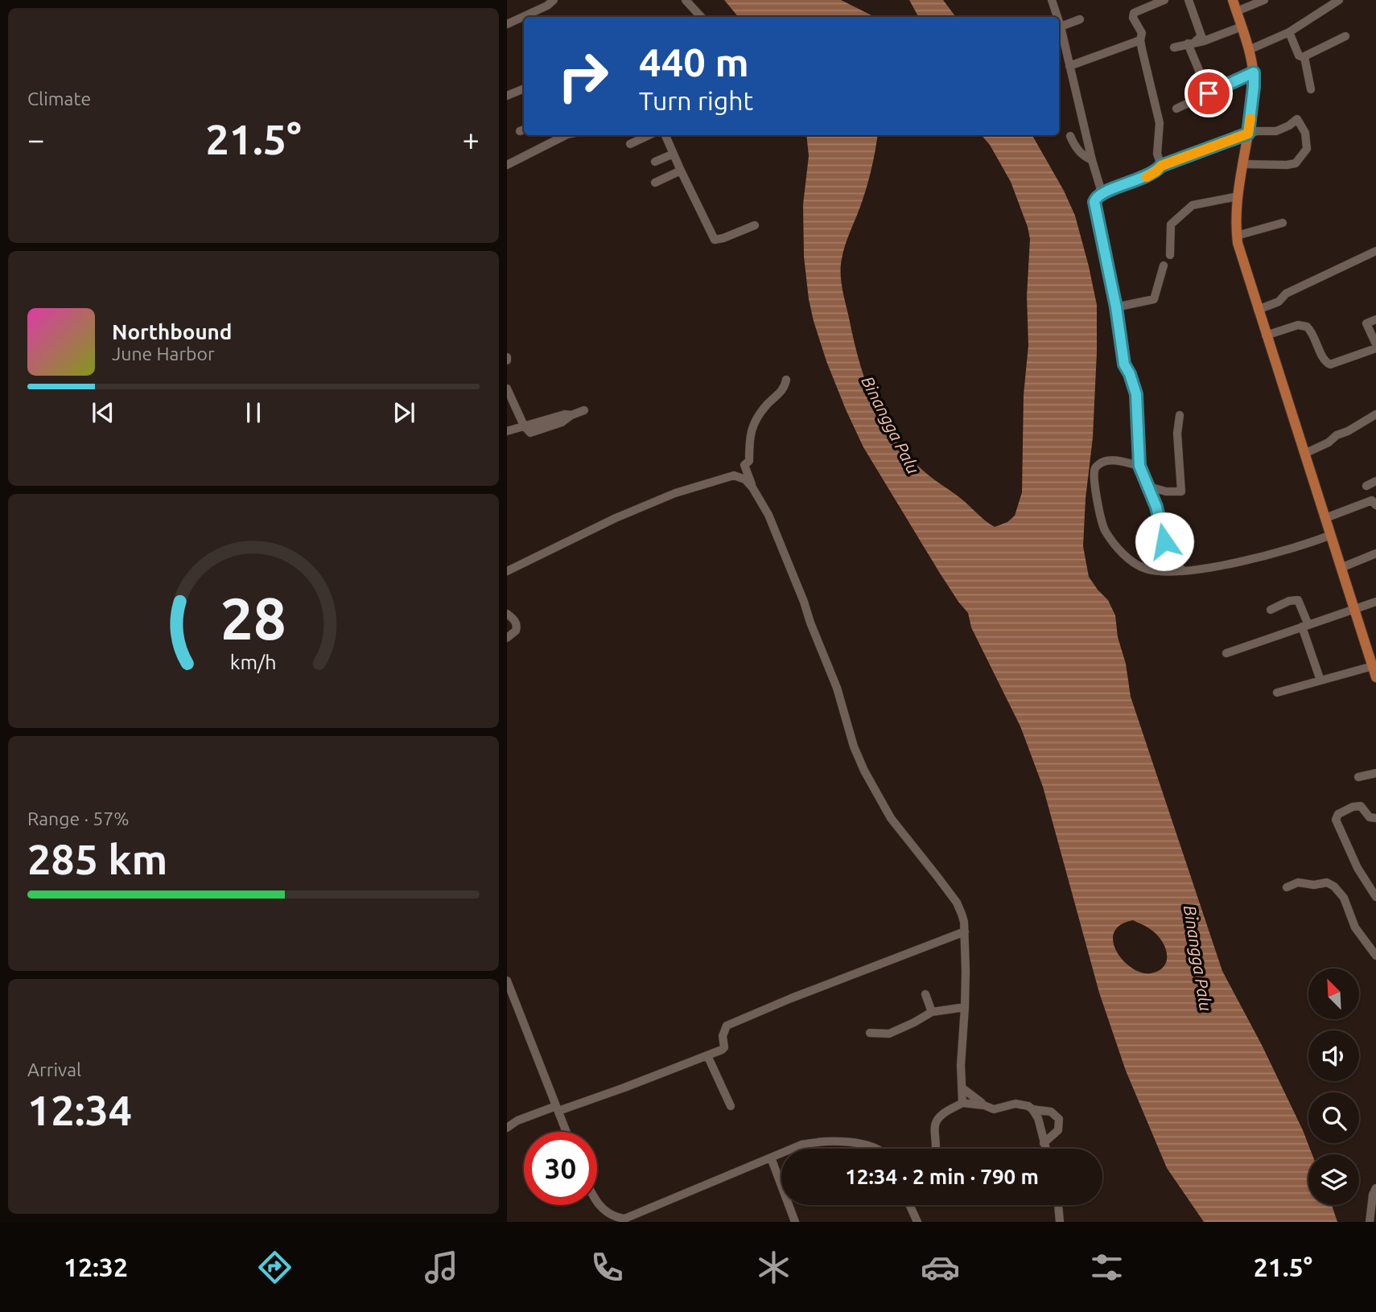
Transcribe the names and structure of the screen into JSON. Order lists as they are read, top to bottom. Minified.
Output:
{"water":["Binangga Palu"],"north":"top left","page":{"tile":["Climate",["Range · 57%","285 km"],["Arrival","12:34"]],"turn":["440 m","Turn right"],"heat":["−","21.5°","+"],"song":["Northbound","June Harbor"],"limit":"30","trip":"12:34 · 2 min · 790 m","tabs":["12:32","21.5°"],"gauge":["28","km/h"]}}
